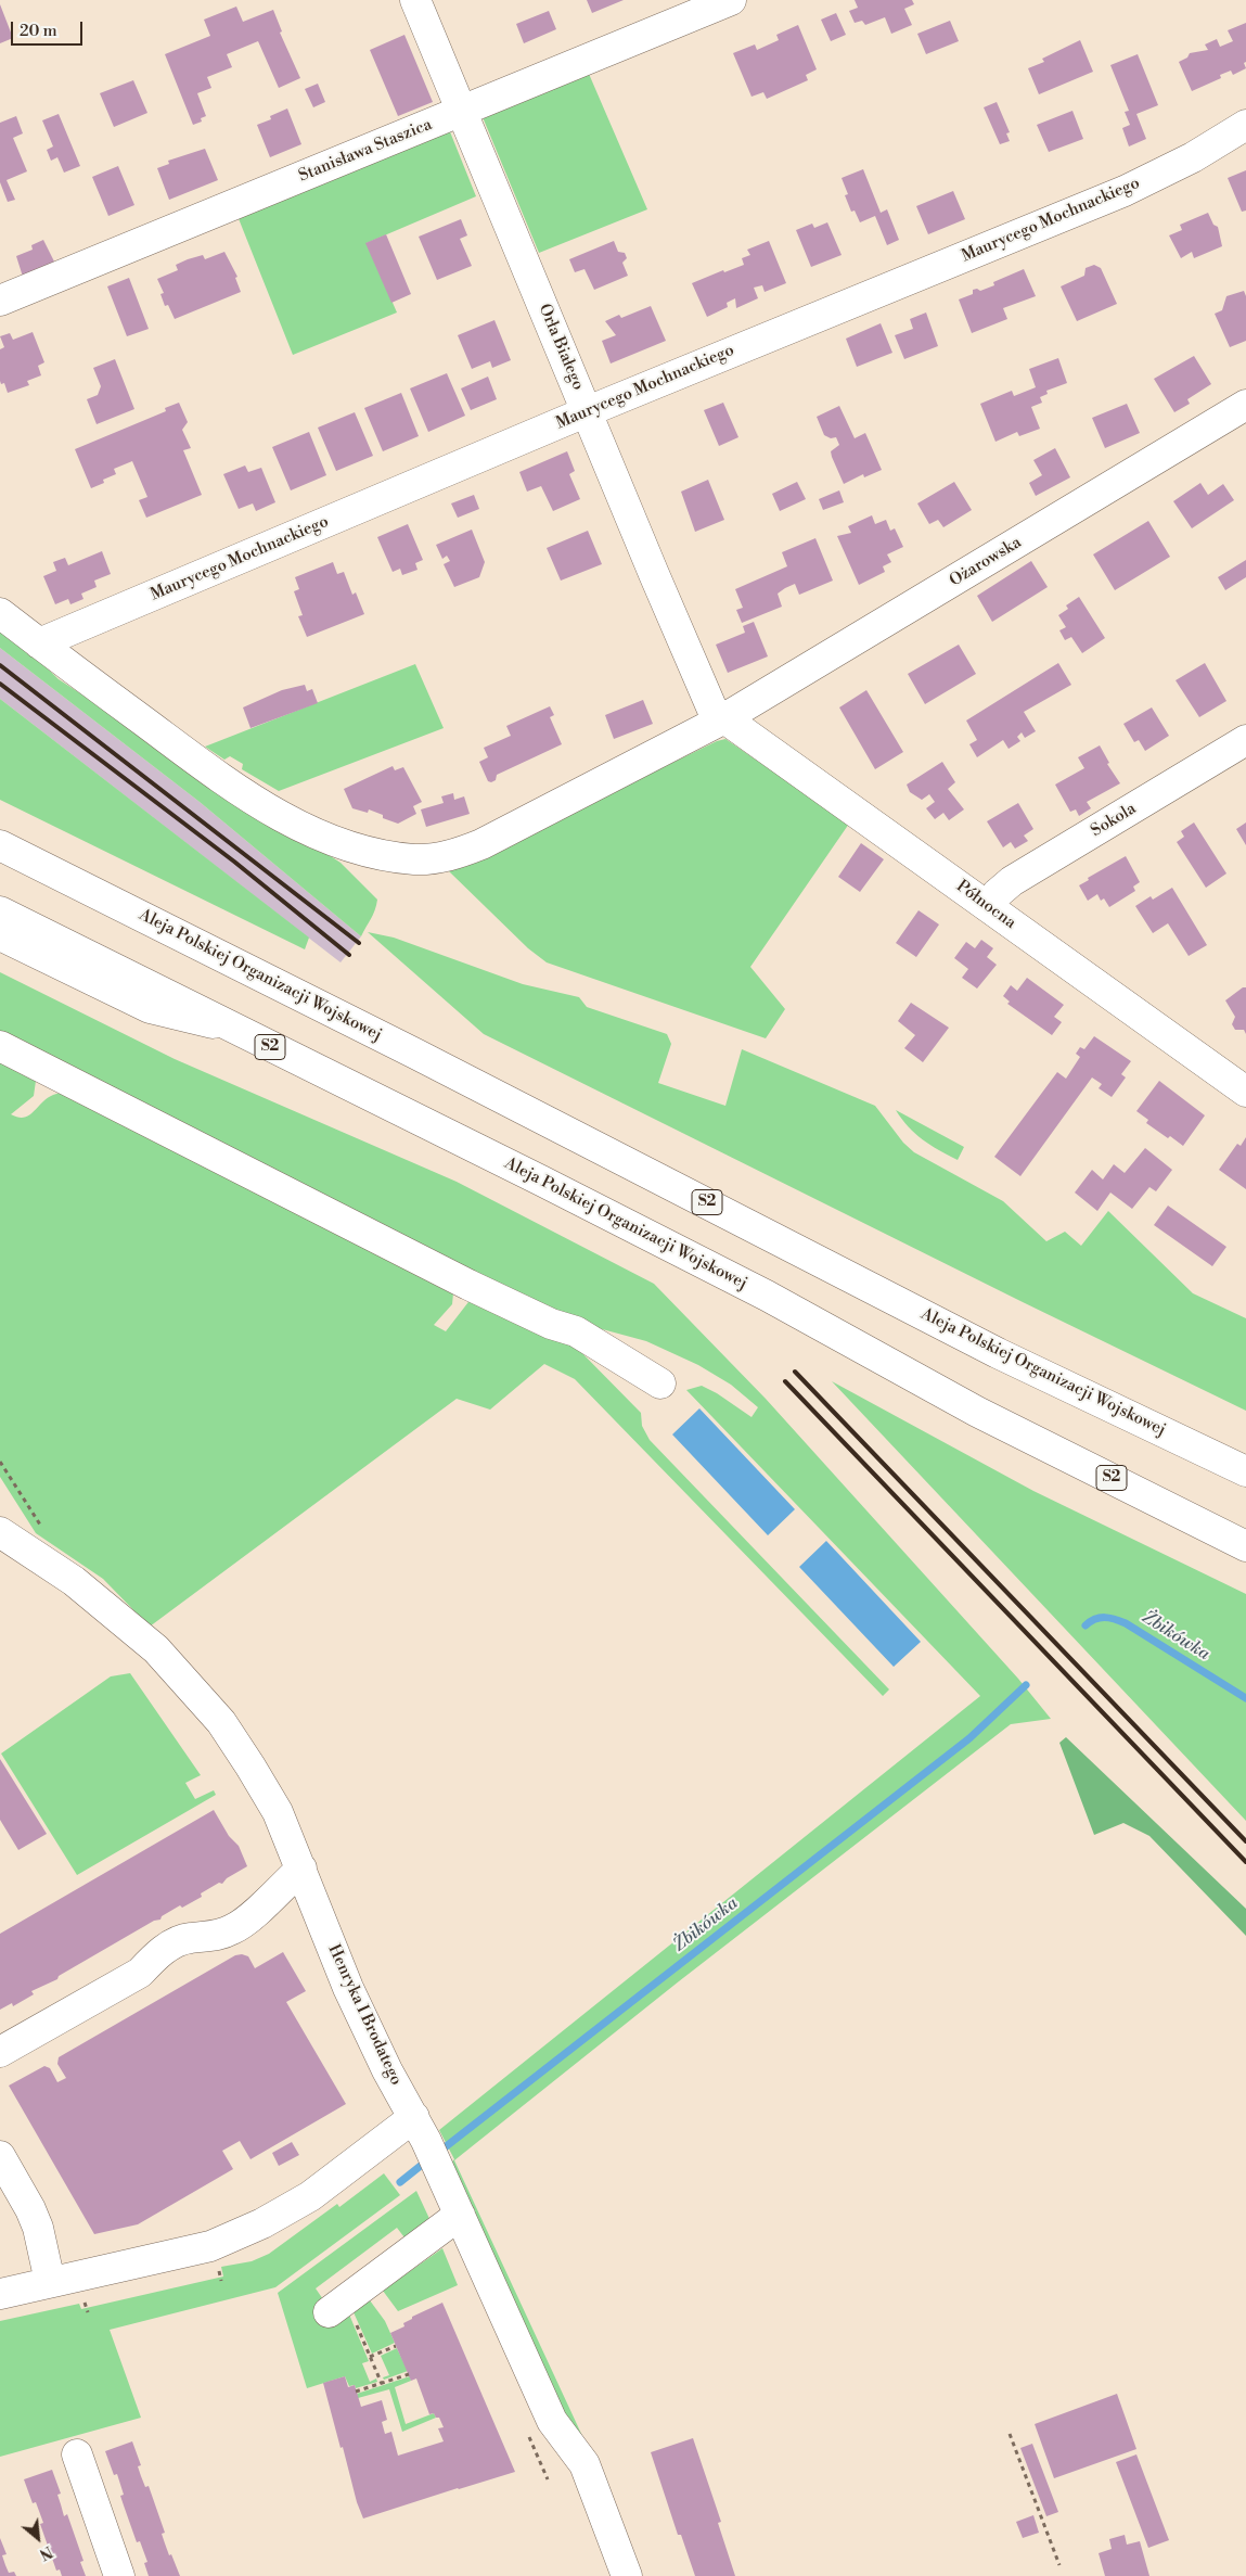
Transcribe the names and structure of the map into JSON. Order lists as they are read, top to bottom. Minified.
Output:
{"streets":{"main road":["Stanisława Staszica","Maurycego Mochnackiego","Orła Białego","Ożarowska","Sokola","Północna","Aleja Polskiej Organizacji Wojskowej","S2","Henryka I Brodatego"]},"crossings":[["Stanisława Staszica","Orła Białego"],["Maurycego Mochnackiego","Orła Białego"],["Maurycego Mochnackiego","Ożarowska"],["Orła Białego","Ożarowska"],["Orła Białego","Północna"],["Ożarowska","Północna"],["Sokola","Północna"]],"water":["Żbikówka"],"scale_bar":"20 m","north":"bottom right"}
